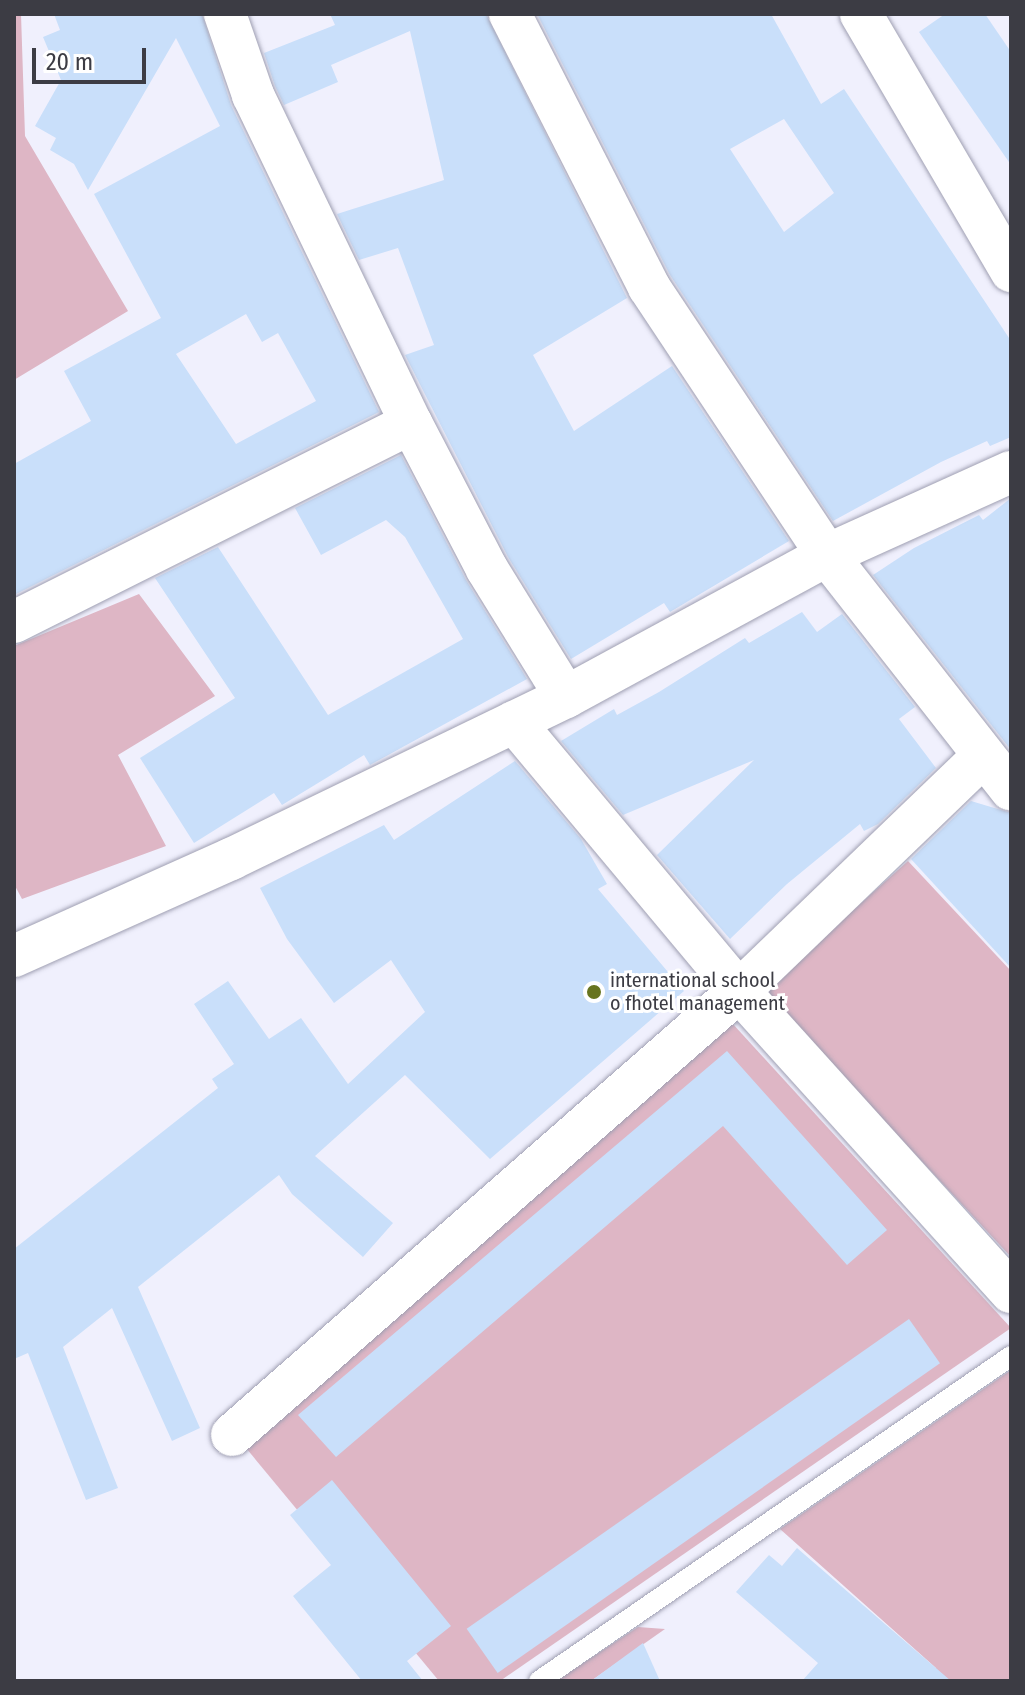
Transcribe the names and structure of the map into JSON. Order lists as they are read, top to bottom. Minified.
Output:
{"places":["international school o fhotel management"],"scale_bar":"20 m"}
